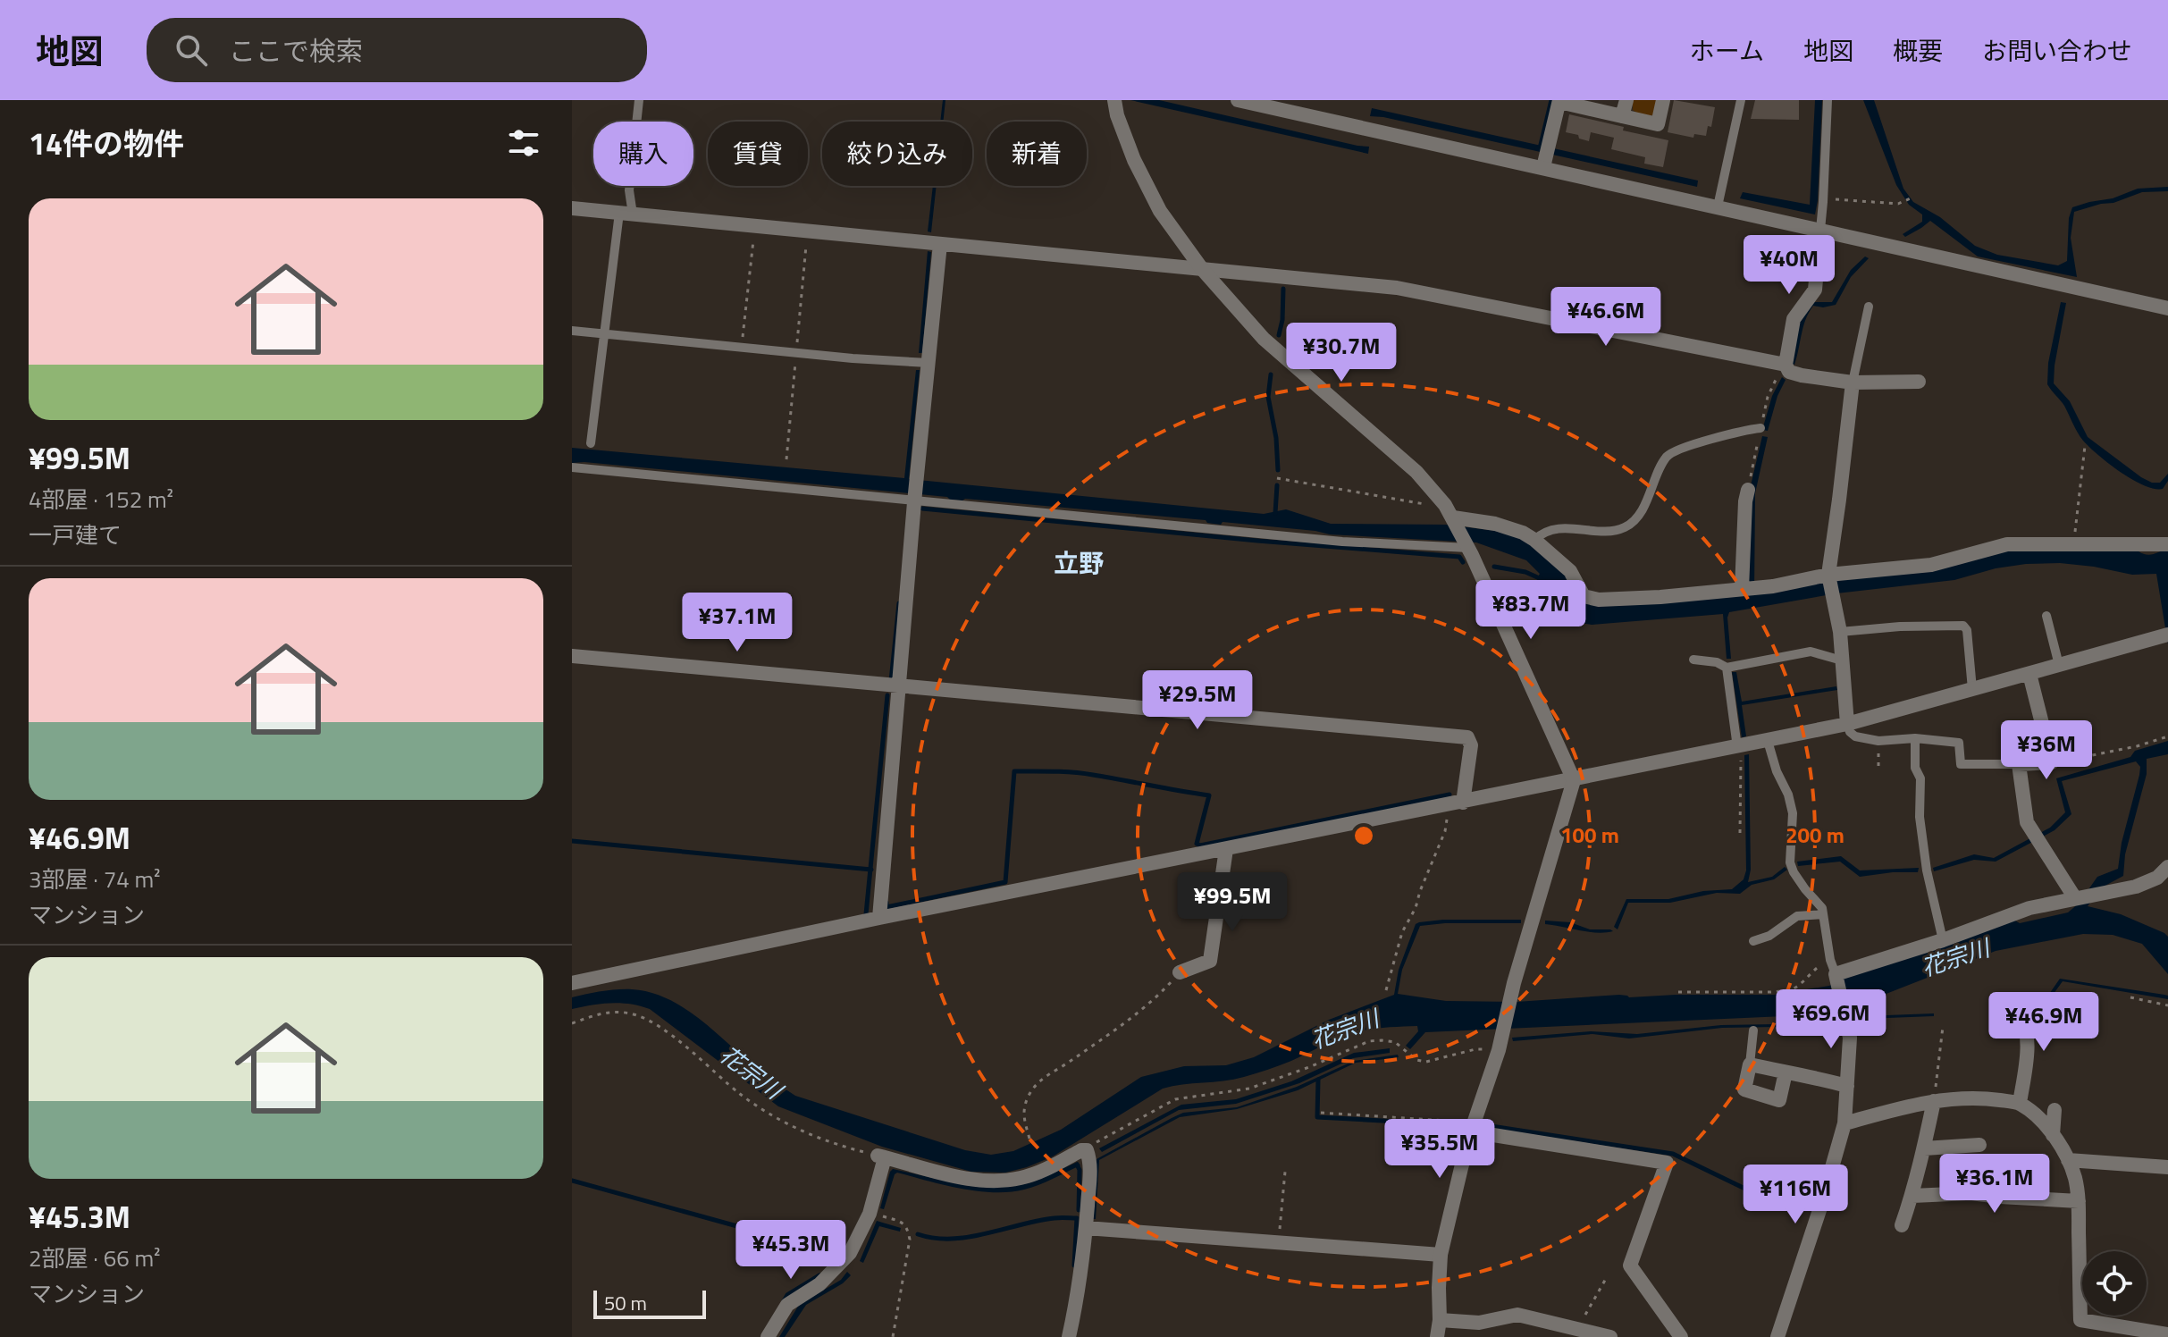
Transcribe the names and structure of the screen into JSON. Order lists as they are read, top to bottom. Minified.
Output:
{"districts":["立野"],"water":["花宗川"],"scale_bar":"50 m","page":{"header":"地図","search":"ここで検索","nav":["ホーム","地図","概要","お問い合わせ"],"heading":"14件の物件","chip":["購入","賃貸","絞り込み","新着"],"list":[{"name":"¥99.5M","note":"4部屋 · 152 m² · 一戸建て"},{"name":"¥46.9M","note":"3部屋 · 74 m² · マンション"},{"name":"¥45.3M","note":"2部屋 · 66 m² · マンション"}],"price":["¥40M","¥46.6M","¥30.7M","¥83.7M","¥37.1M","¥29.5M","¥36M","¥99.5M","¥69.6M","¥46.9M","¥35.5M","¥36.1M","¥116M","¥45.3M"],"scale":"50 m"},"rings":["100 m","200 m"]}
